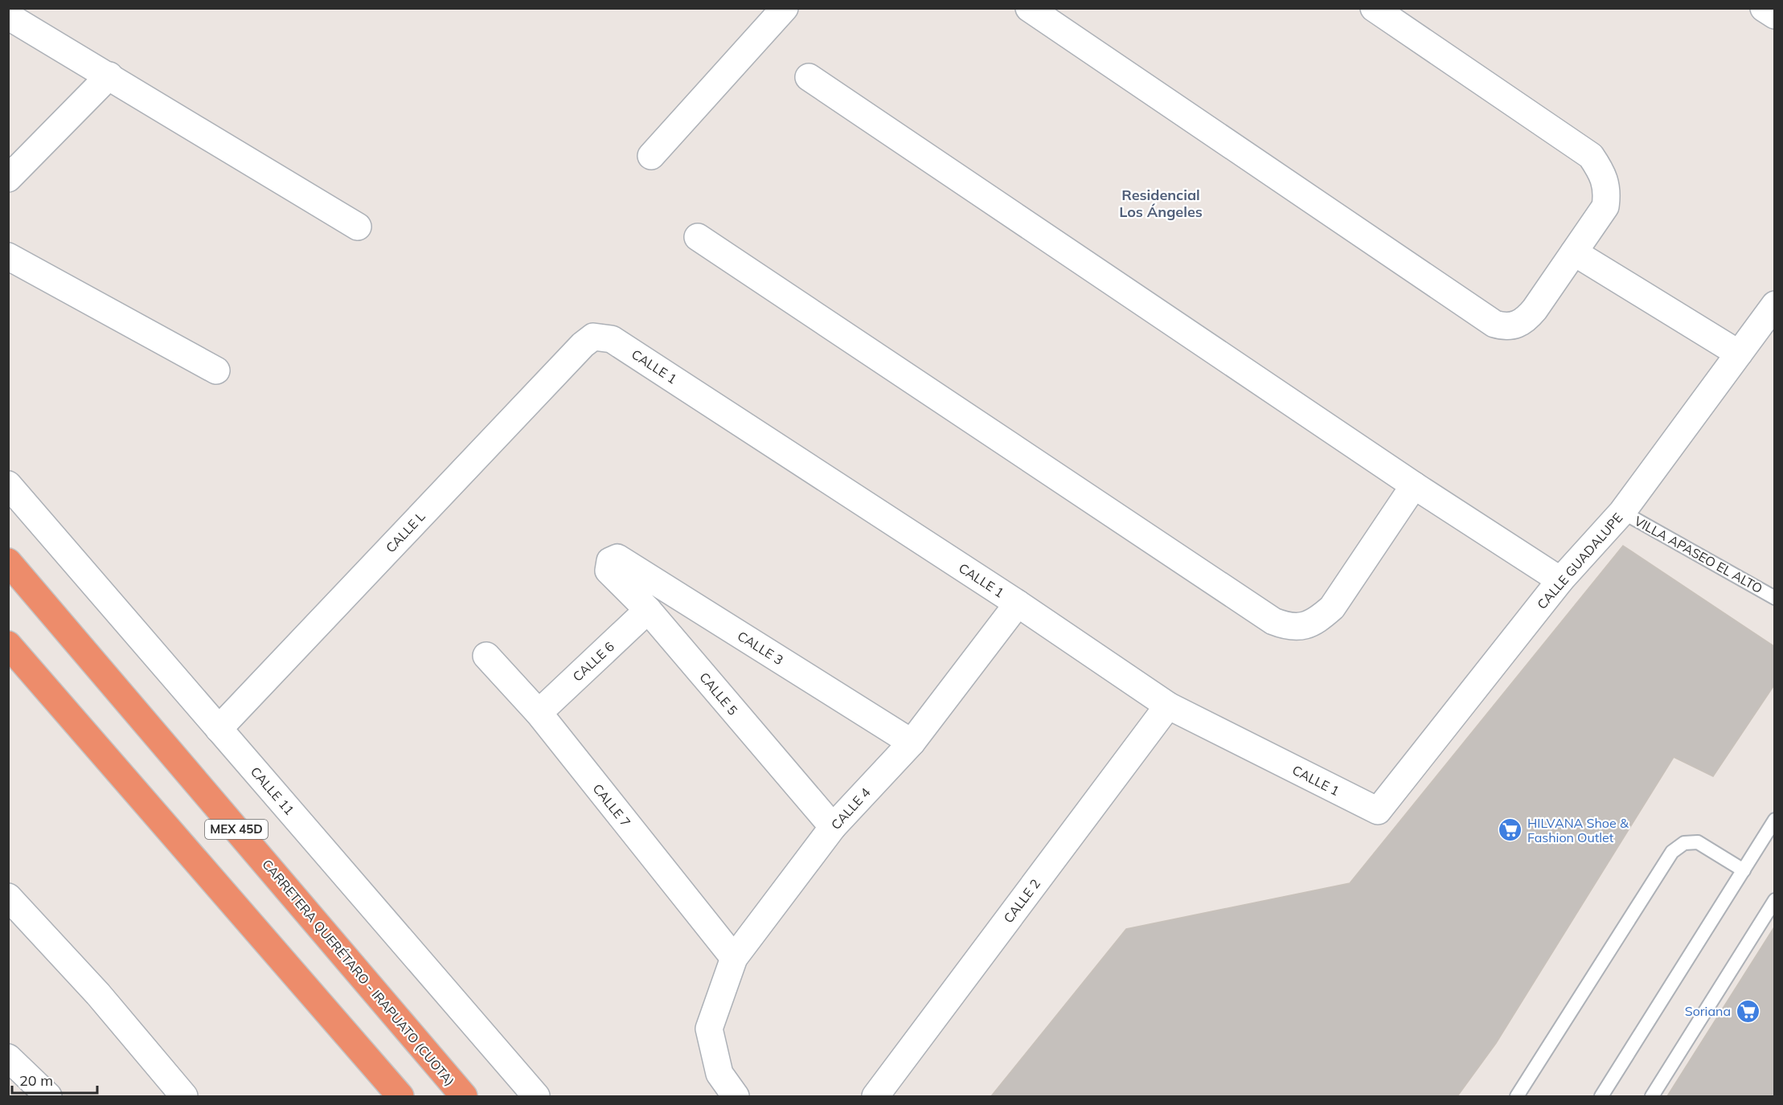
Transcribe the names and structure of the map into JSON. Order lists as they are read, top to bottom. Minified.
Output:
{"streets":{"highway":["MEX 45D","CARRETERA QUERÉTARO - IRAPUATO (CUOTA)"],"street":["CALLE 1","CALLE L","CALLE GUADALUPE","CALLE 3","CALLE 6","CALLE 5","CALLE 11","CALLE 7","CALLE 4","CALLE 2"],"lane":["VILLA APASEO EL ALTO"]},"crossings":[["CALLE 1","CALLE L"],["CALLE 1","CALLE GUADALUPE"],["CALLE 1","CALLE 4"],["CALLE 1","CALLE 2"],["CALLE L","CALLE 11"],["VILLA APASEO EL ALTO","CALLE GUADALUPE"],["CALLE 3","CALLE 5"],["CALLE 3","CALLE 4"],["CALLE 6","CALLE 5"],["CALLE 6","CALLE 7"],["CALLE 5","CALLE 4"],["CALLE 7","CALLE 4"]],"districts":["Residencial Los Ángeles"],"places":{"supermarket":["HILVANA Shoe & Fashion Outlet","Soriana"]},"scale_bar":"20 m"}
